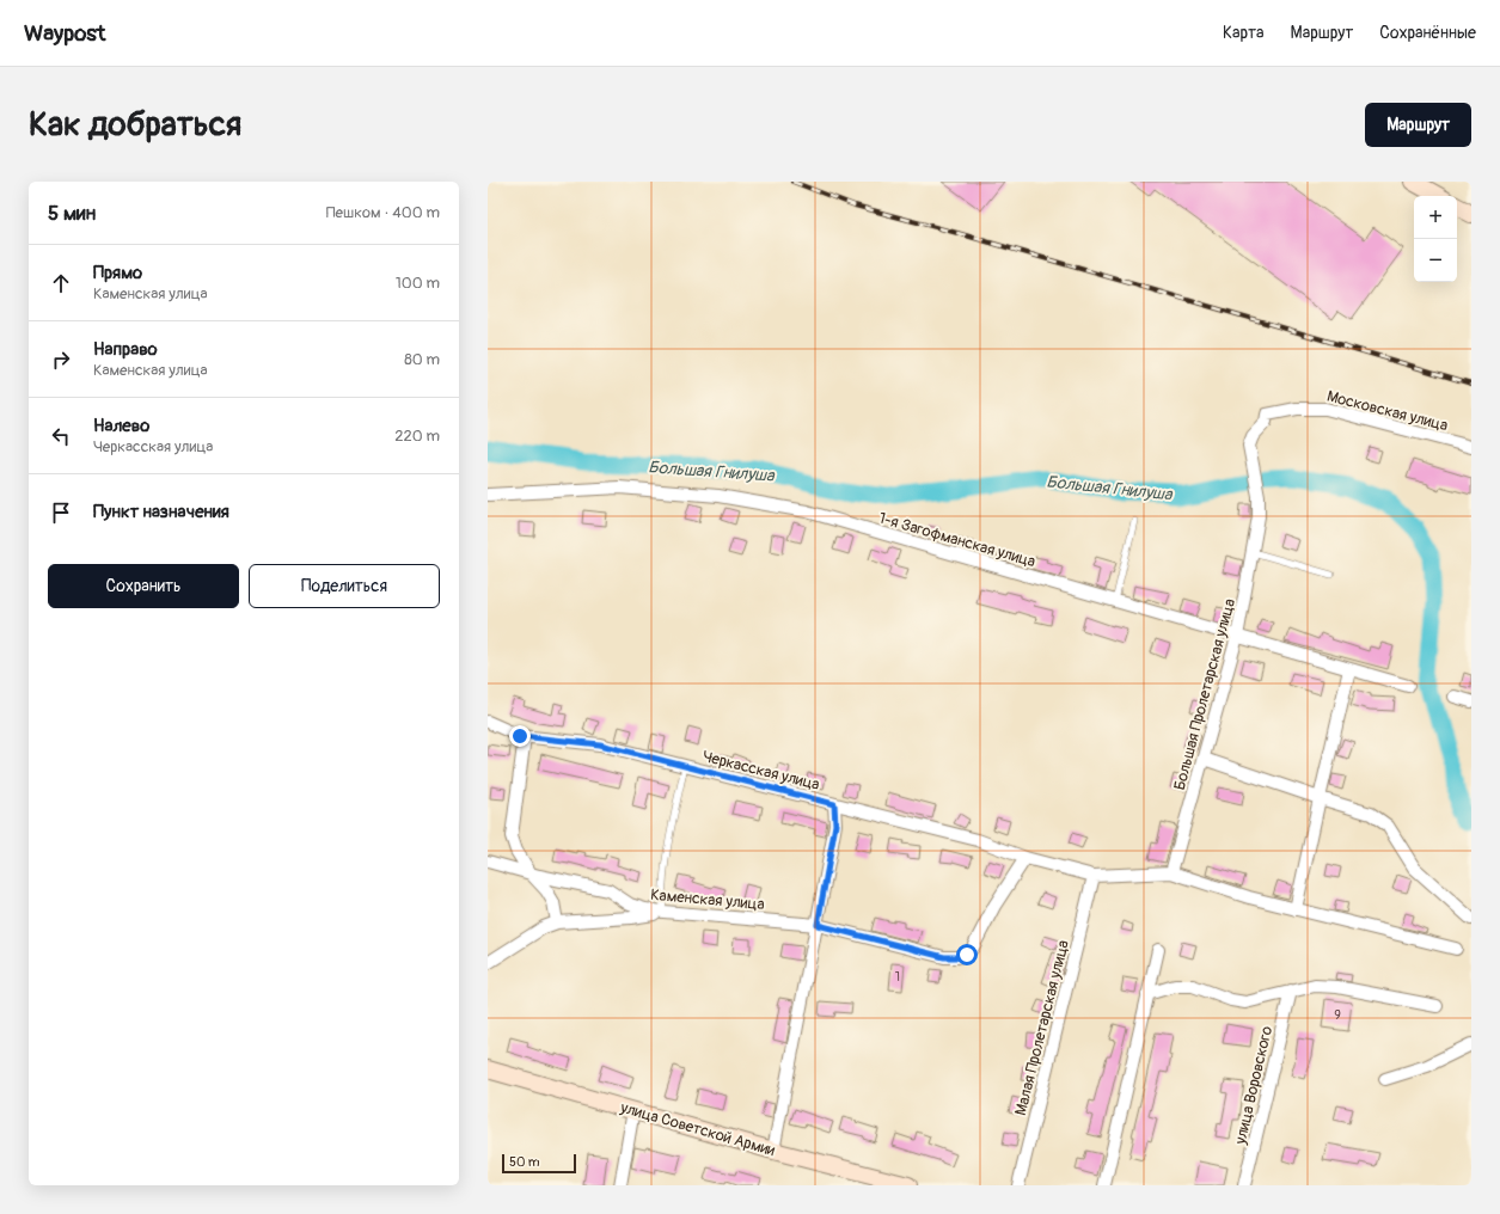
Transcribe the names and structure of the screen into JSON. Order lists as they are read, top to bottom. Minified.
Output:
{"streets":{"main road":["улица Советской Армии"],"street":["Московская улица","1-я Загофманская улица","Большая Пролетарская улица","Черкасская улица","Каменская улица","Малая Пролетарская улица","улица Воровского"]},"crossings":[["Московская улица","Большая Пролетарская улица"],["1-я Загофманская улица","Большая Пролетарская улица"],["Большая Пролетарская улица","Черкасская улица"],["Черкасская улица","Каменская улица"],["Черкасская улица","Малая Пролетарская улица"]],"water":["Большая Гнилуша"],"house_numbers":["1","9"],"scale_bar":"50 m","page":{"header":"Waypost","nav":["Карта","Маршрут","Сохранённые"],"buttons":["Маршрут",["Сохранить","Поделиться"]],"title":"Как добраться","heading":["5 мин","Пешком · 400 m"],"map_buttons":["+","−"],"list":[["Прямо","Каменская улица","100 m"],["Направо","Каменская улица","80 m"],["Налево","Черкасская улица","220 m"],"Пункт назначения"],"scale":"50 m"}}
